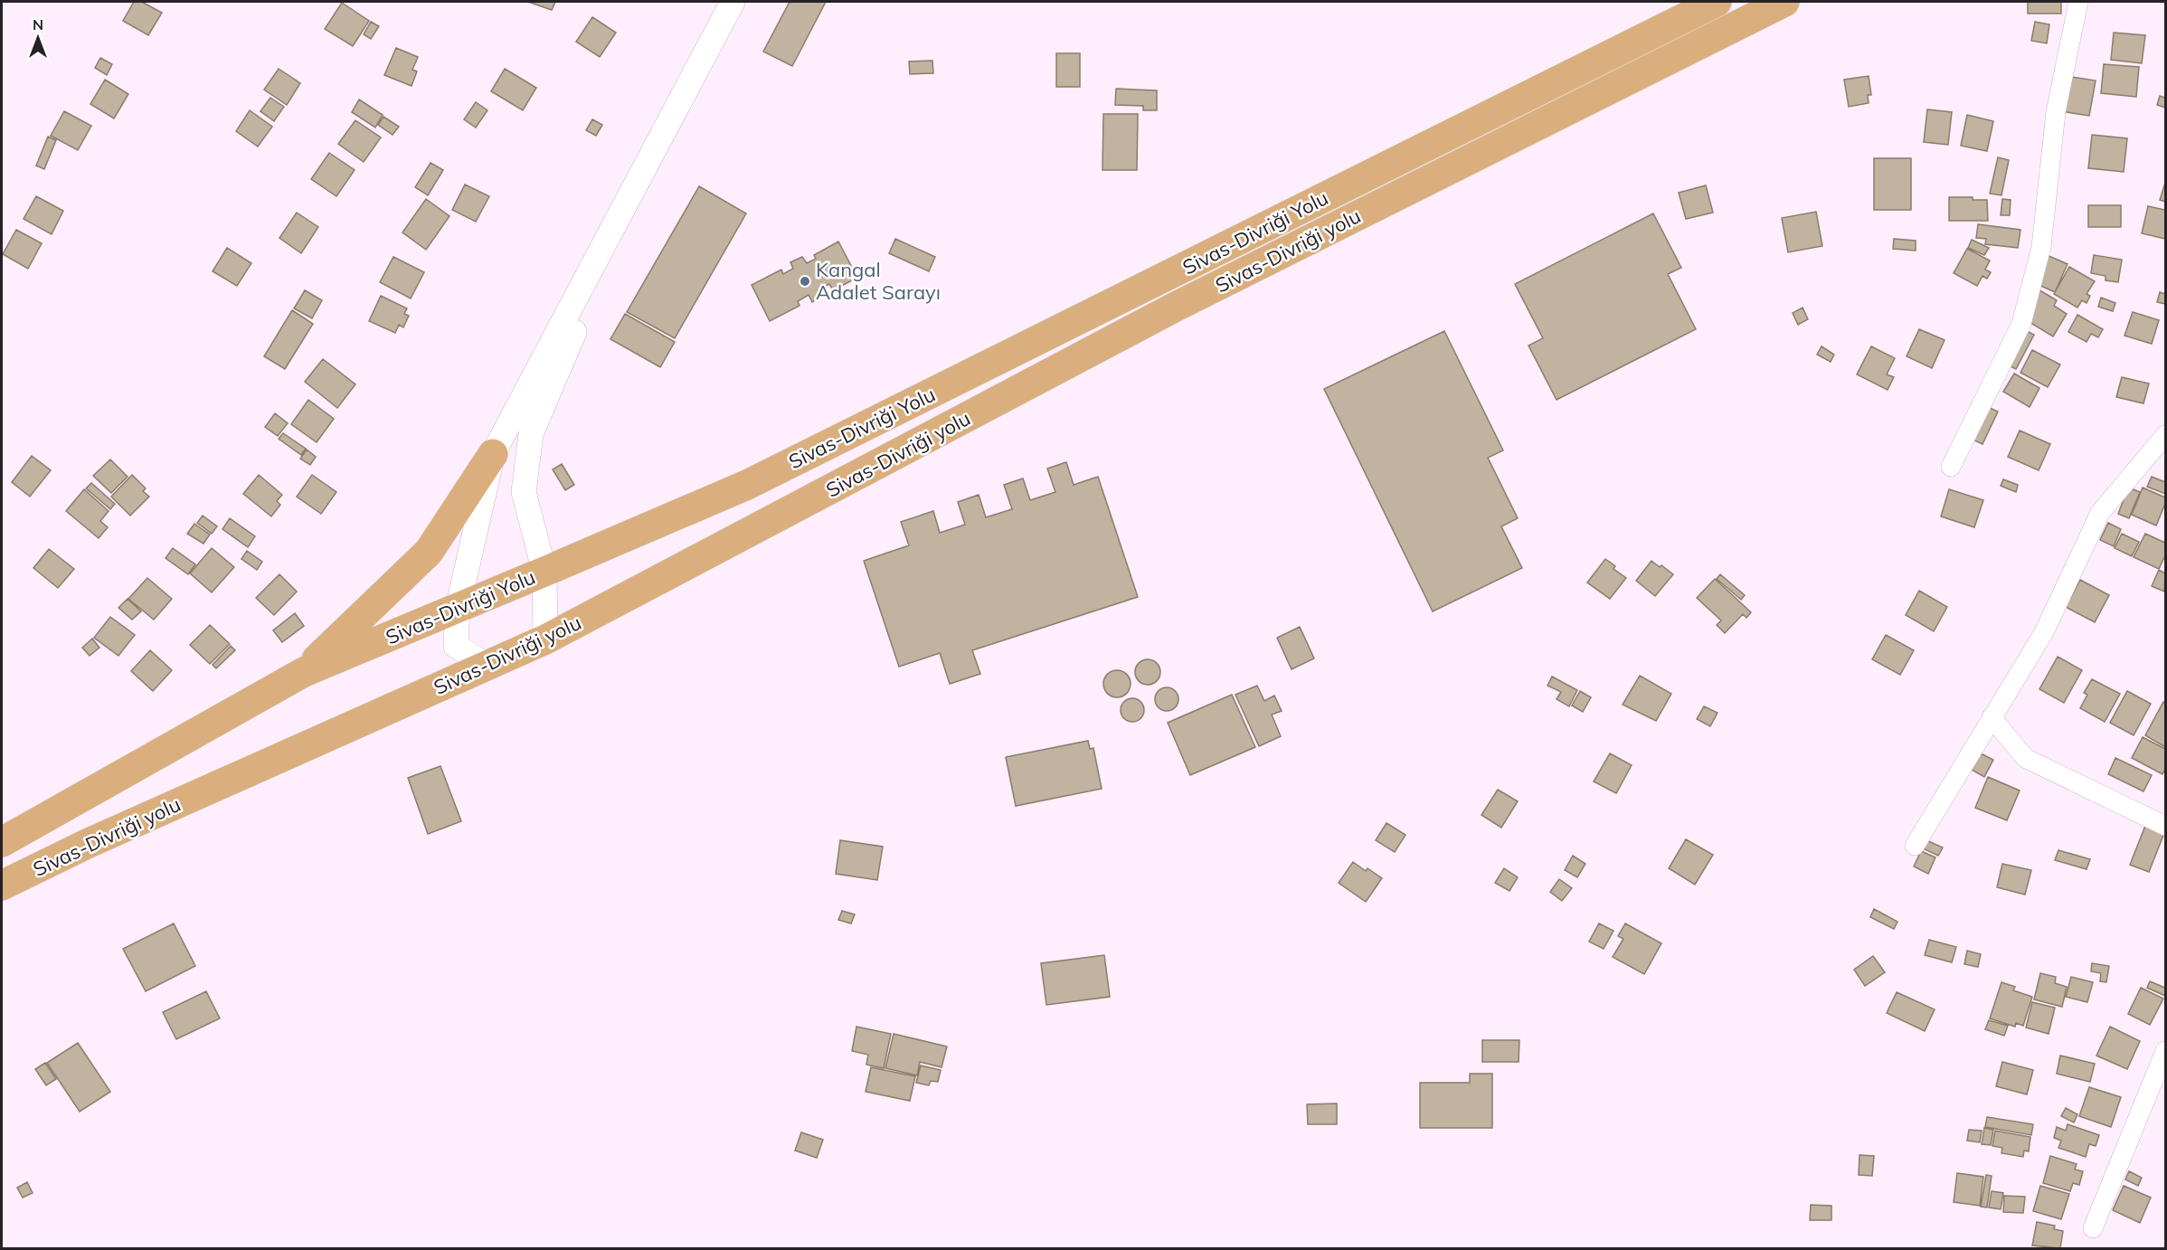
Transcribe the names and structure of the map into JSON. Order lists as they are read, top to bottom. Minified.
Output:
{"streets":{"main road":["Sivas-Divriği Yolu","Sivas-Divriği yolu"]},"places":["Kangal Adalet Sarayı"],"north":"top"}
